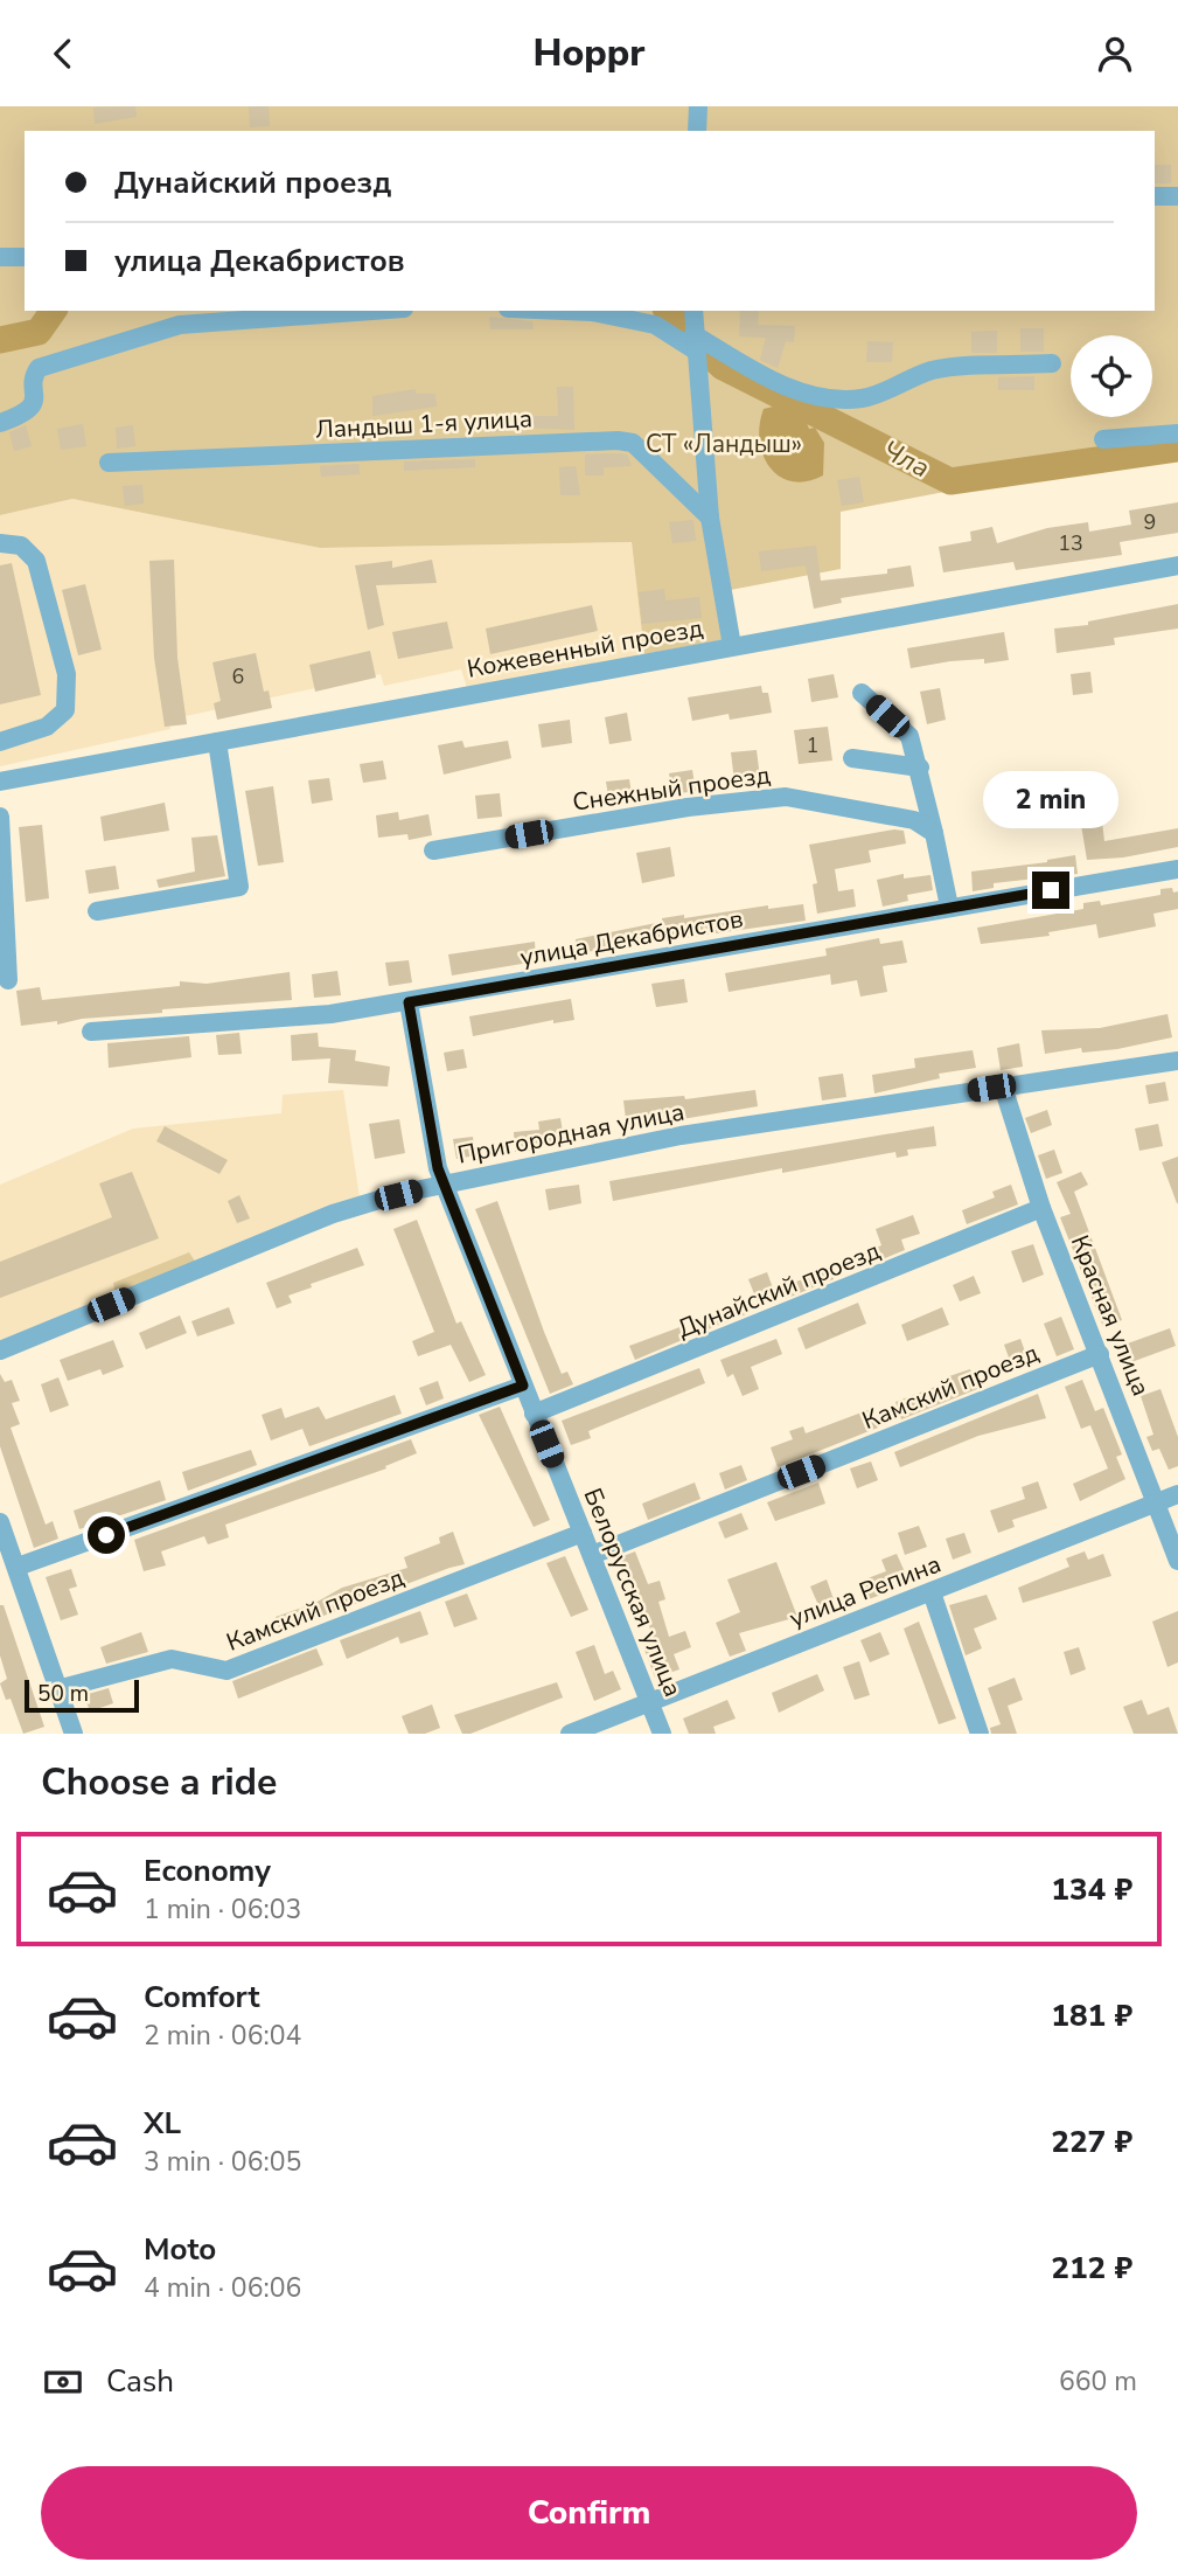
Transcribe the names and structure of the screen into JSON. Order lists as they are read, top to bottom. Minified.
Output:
{"streets":{"street":["Ландыш 1-я улица","Кожевенный проезд","Снежный проезд","улица Декабристов","Пригородная улица","Дунайский проезд","Красная улица","Камский проезд","улица Репина","Белорусская улица"]},"crossings":[["улица Декабристов","Белорусская улица"],["Пригородная улица","Красная улица"],["Пригородная улица","Белорусская улица"],["Дунайский проезд","Красная улица"],["Дунайский проезд","Белорусская улица"],["Красная улица","Камский проезд"],["Красная улица","улица Репина"],["Камский проезд","Белорусская улица"],["улица Репина","Белорусская улица"]],"water":["Чла"],"parks":["СТ «Ландыш»"],"house_numbers":["9","13","6","1"],"scale_bar":"50 m","page":{"header":"Hoppr","banner":["Дунайский проезд","улица Декабристов"],"bubble":"2 min","scale":"50 m","heading":"Choose a ride","list":[{"name":"Economy","note":"1 min · 06:03","value":"134 ₽"},{"name":"Comfort","note":"2 min · 06:04","value":"181 ₽"},{"name":"XL","note":"3 min · 06:05","value":"227 ₽"},{"name":"Moto","note":"4 min · 06:06","value":"212 ₽"}],"pay":["Cash","660 m"],"buttons":"Confirm"}}
